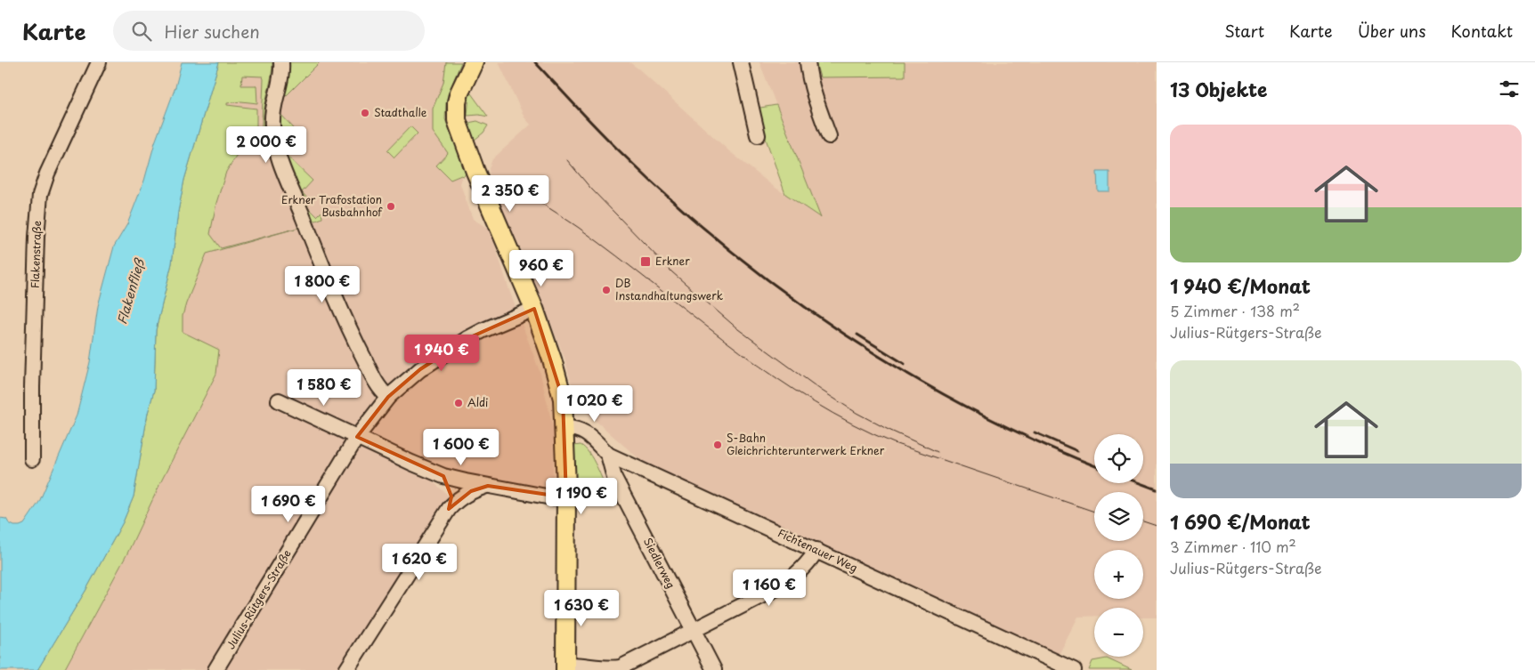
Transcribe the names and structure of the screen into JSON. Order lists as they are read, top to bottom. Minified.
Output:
{"streets":{"street":["Flakenstraße","Fichtenauer Weg","Siedlerweg","Julius-Rütgers-Straße"]},"crossings":[["Fichtenauer Weg","Siedlerweg"]],"water":["Flakenfließ"],"places":{"other":["Stadthalle","Erkner Trafostation Busbahnhof","DB Instandhaltungswerk","Aldi","S-Bahn Gleichrichterunterwerk Erkner"],"transit":["Erkner"]},"page":{"header":"Karte","search":"Hier suchen","nav":["Start","Karte","Über uns","Kontakt"],"heading":"13 Objekte","list":[{"name":"1 940 €/Monat","note":"5 Zimmer · 138 m² · Julius-Rütgers-Straße"},{"name":"1 690 €/Monat","note":"3 Zimmer · 110 m² · Julius-Rütgers-Straße"}],"price":["2 000 €","2 350 €","960 €","1 800 €","1 940 €","1 580 €","1 020 €","1 600 €","1 190 €","1 690 €","1 620 €","1 160 €","1 630 €"],"map_buttons":["+","−"]}}
